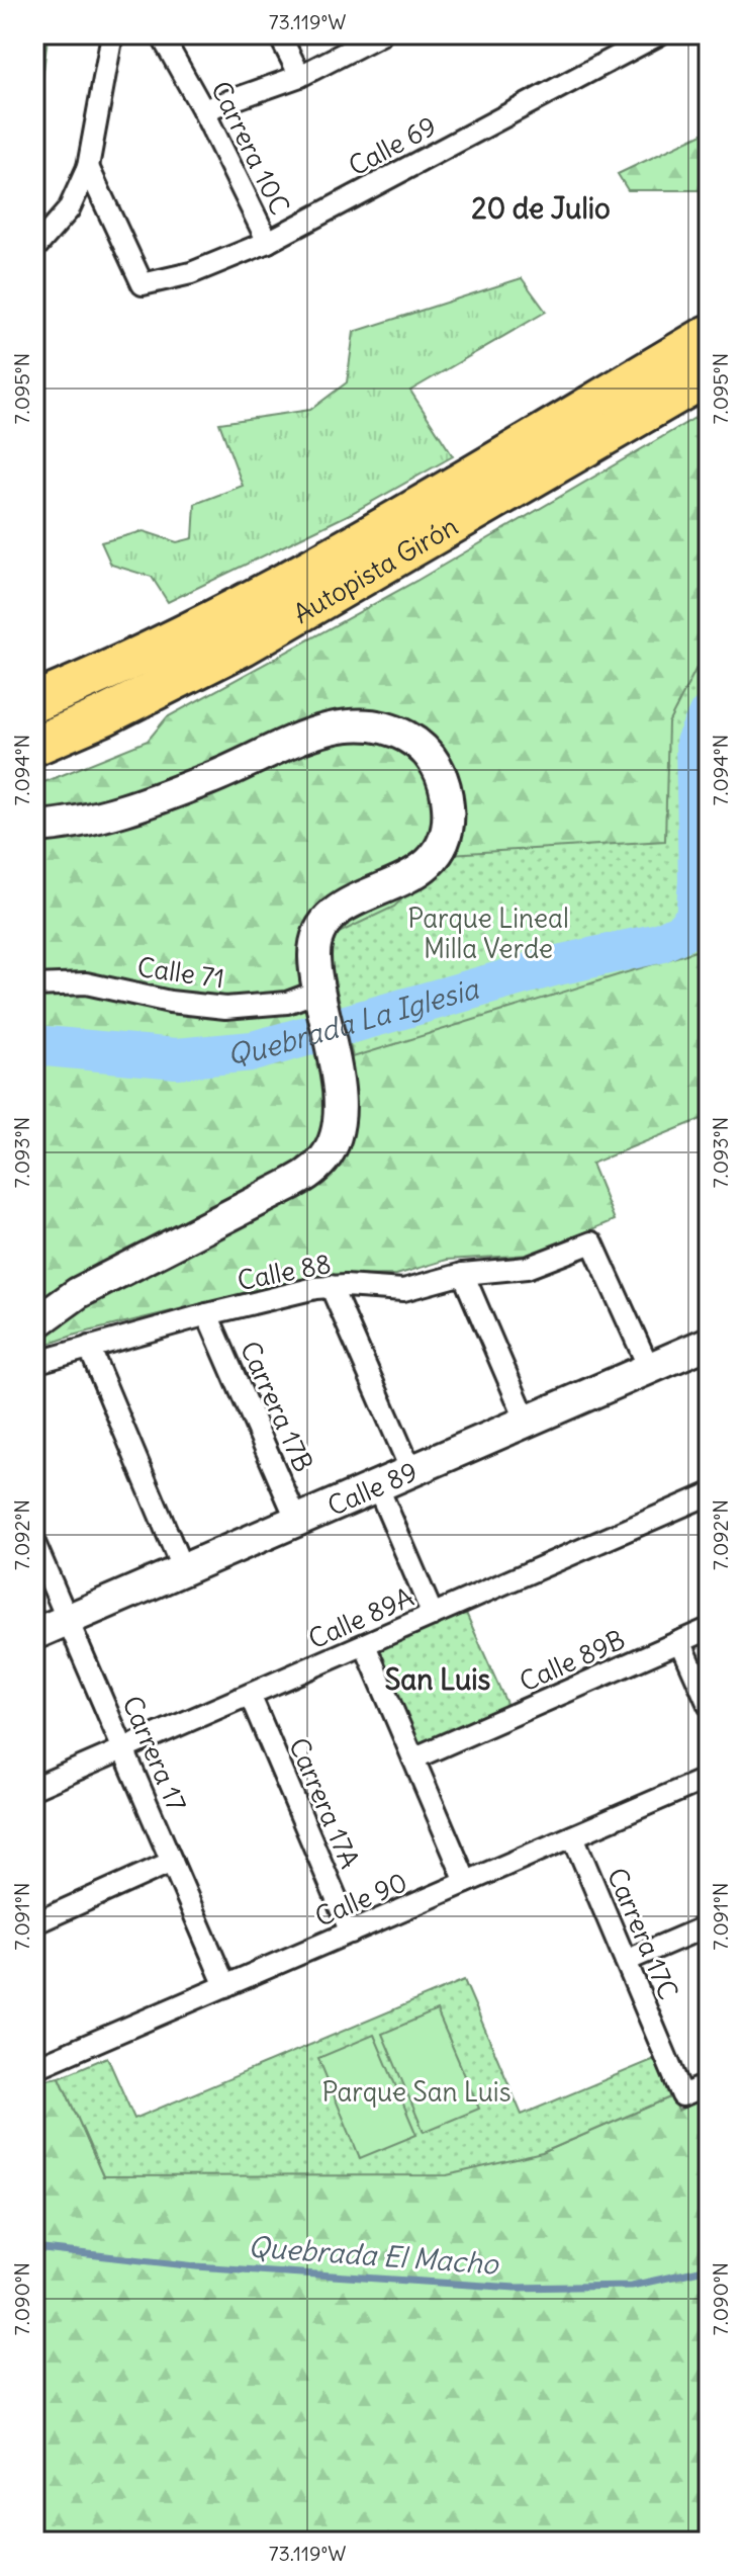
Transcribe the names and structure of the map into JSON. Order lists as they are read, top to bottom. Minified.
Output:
{"streets":{"highway":["Autopista Girón"],"street":["Calle 69","Carrera 10C","Calle 71","Calle 88","Carrera 17B","Calle 89","Calle 89A","Calle 89B","Carrera 17","Carrera 17A","Calle 90","Carrera 17C"]},"crossings":[["Calle 69","Carrera 10C"],["Calle 88","Carrera 17B"],["Calle 88","Calle 89"],["Carrera 17B","Calle 89"],["Calle 89","Carrera 17"],["Calle 89A","Carrera 17"],["Calle 89A","Carrera 17A"],["Carrera 17","Calle 90"],["Carrera 17A","Calle 90"],["Calle 90","Carrera 17C"]],"districts":["20 de Julio","San Luis"],"water":["Quebrada La Iglesia","Quebrada El Macho"],"parks":["Parque Lineal Milla Verde","Parque San Luis"],"coordinates":["73.119°W","7.095°N","7.094°N","7.093°N","7.092°N","7.091°N","7.090°N"]}
